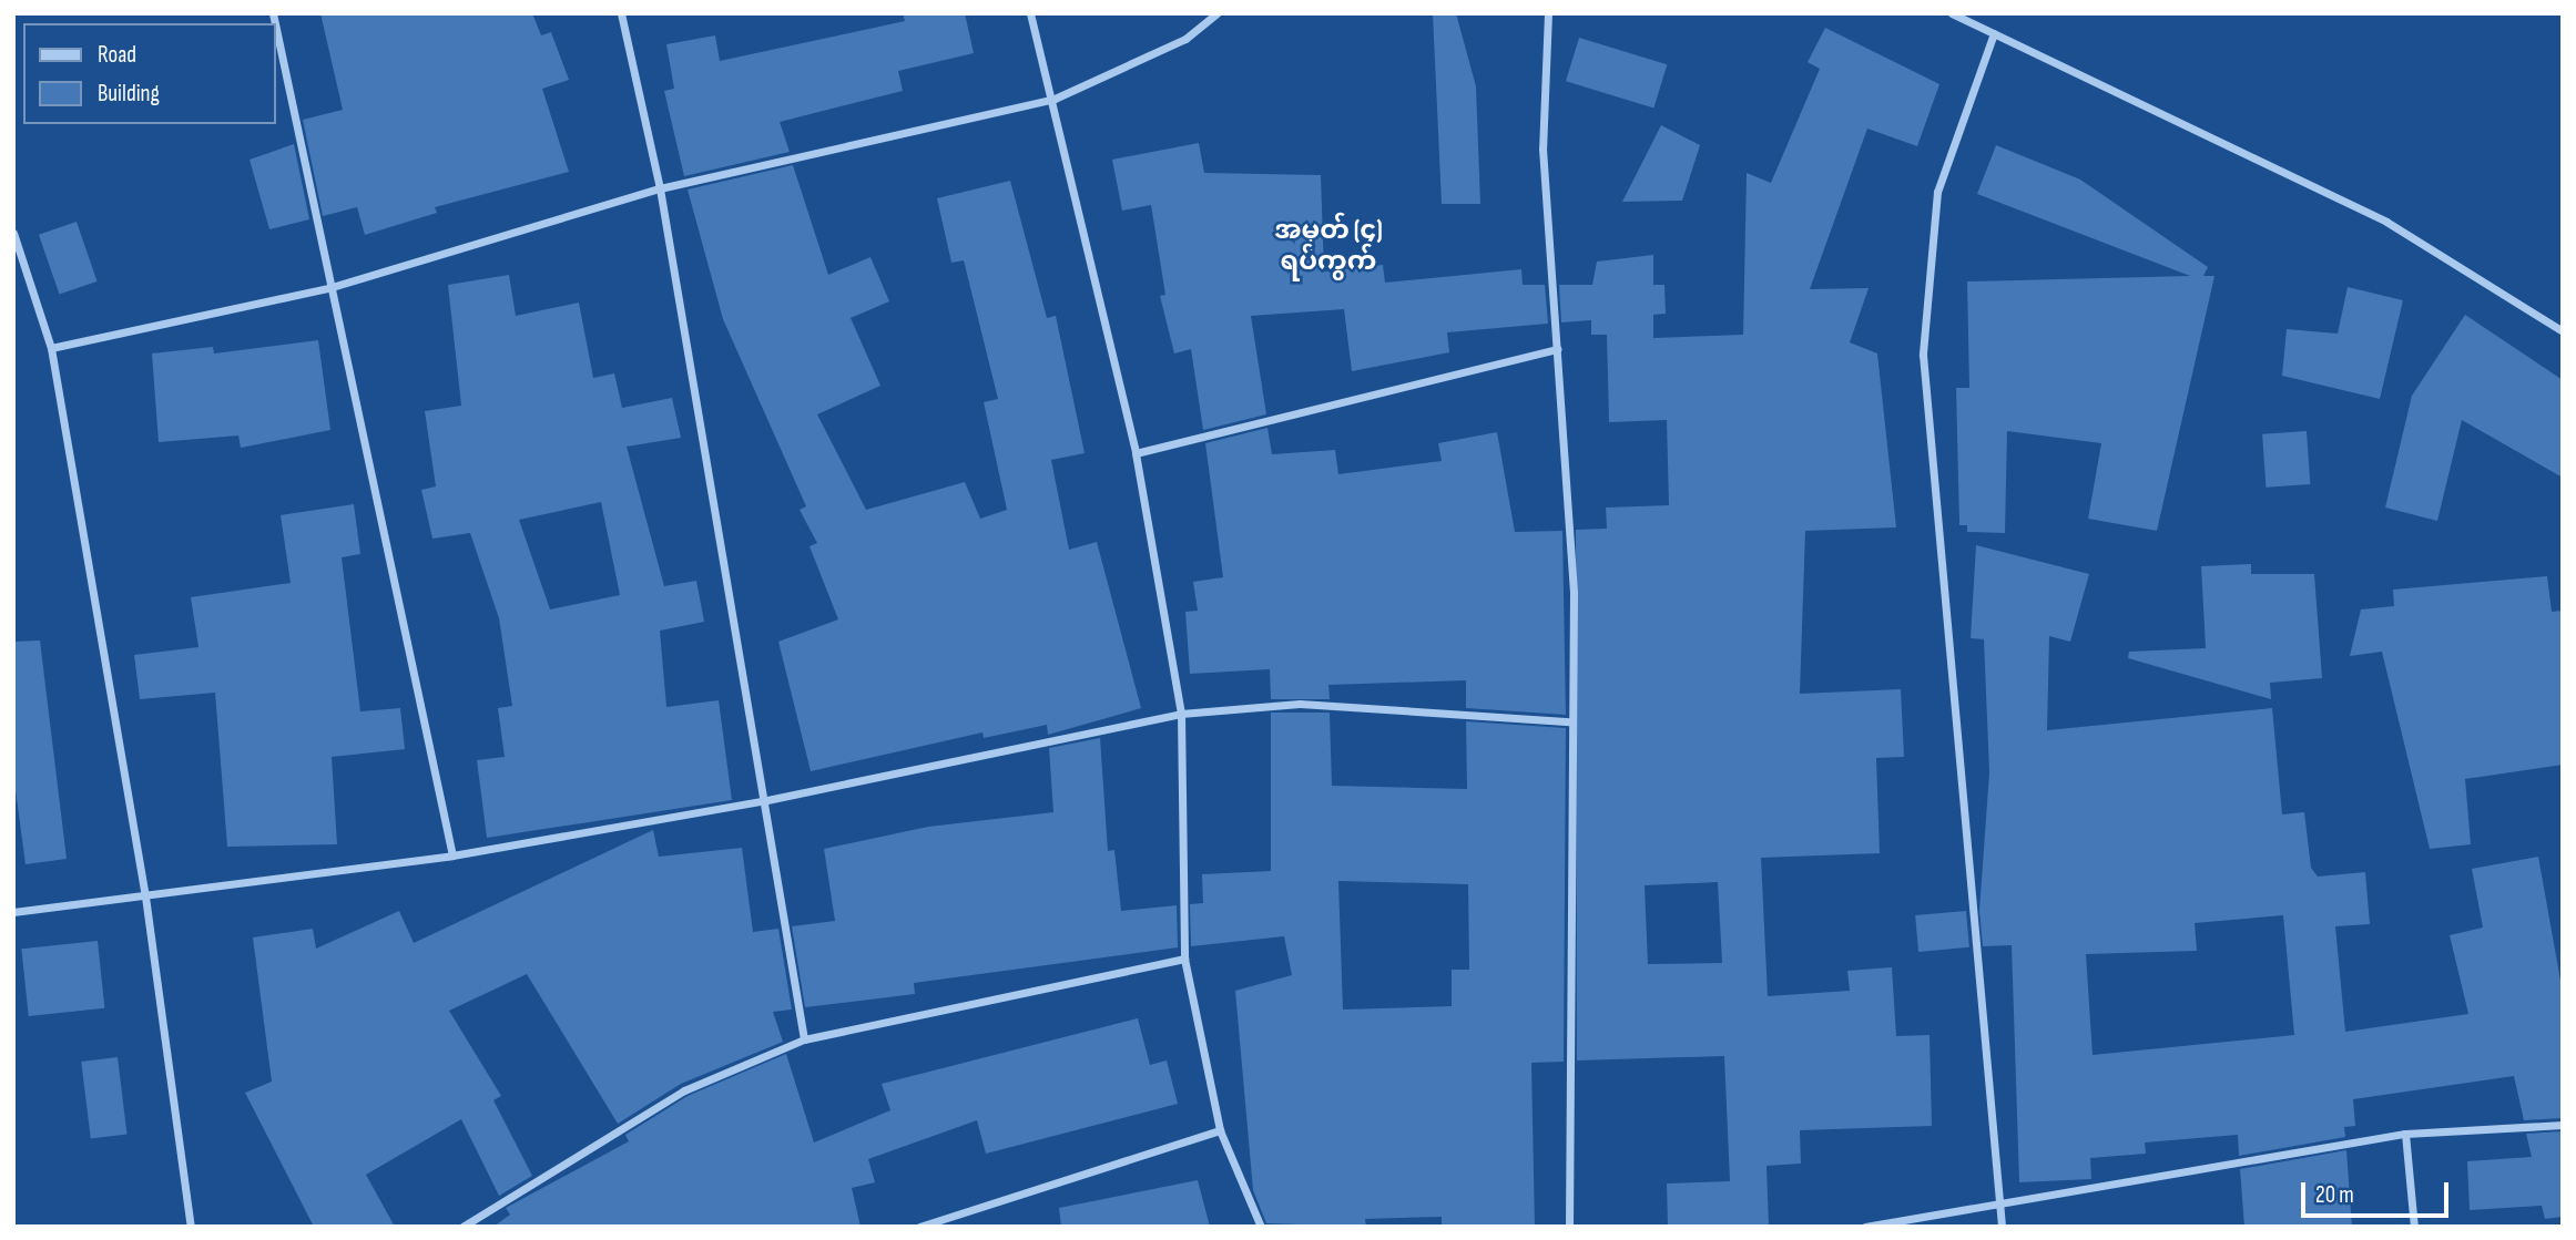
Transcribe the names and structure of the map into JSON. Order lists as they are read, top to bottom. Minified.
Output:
{"districts":["အမှတ် (၄) ရပ်ကွက်"],"legend":["Road","Building"],"scale_bar":"20 m"}
